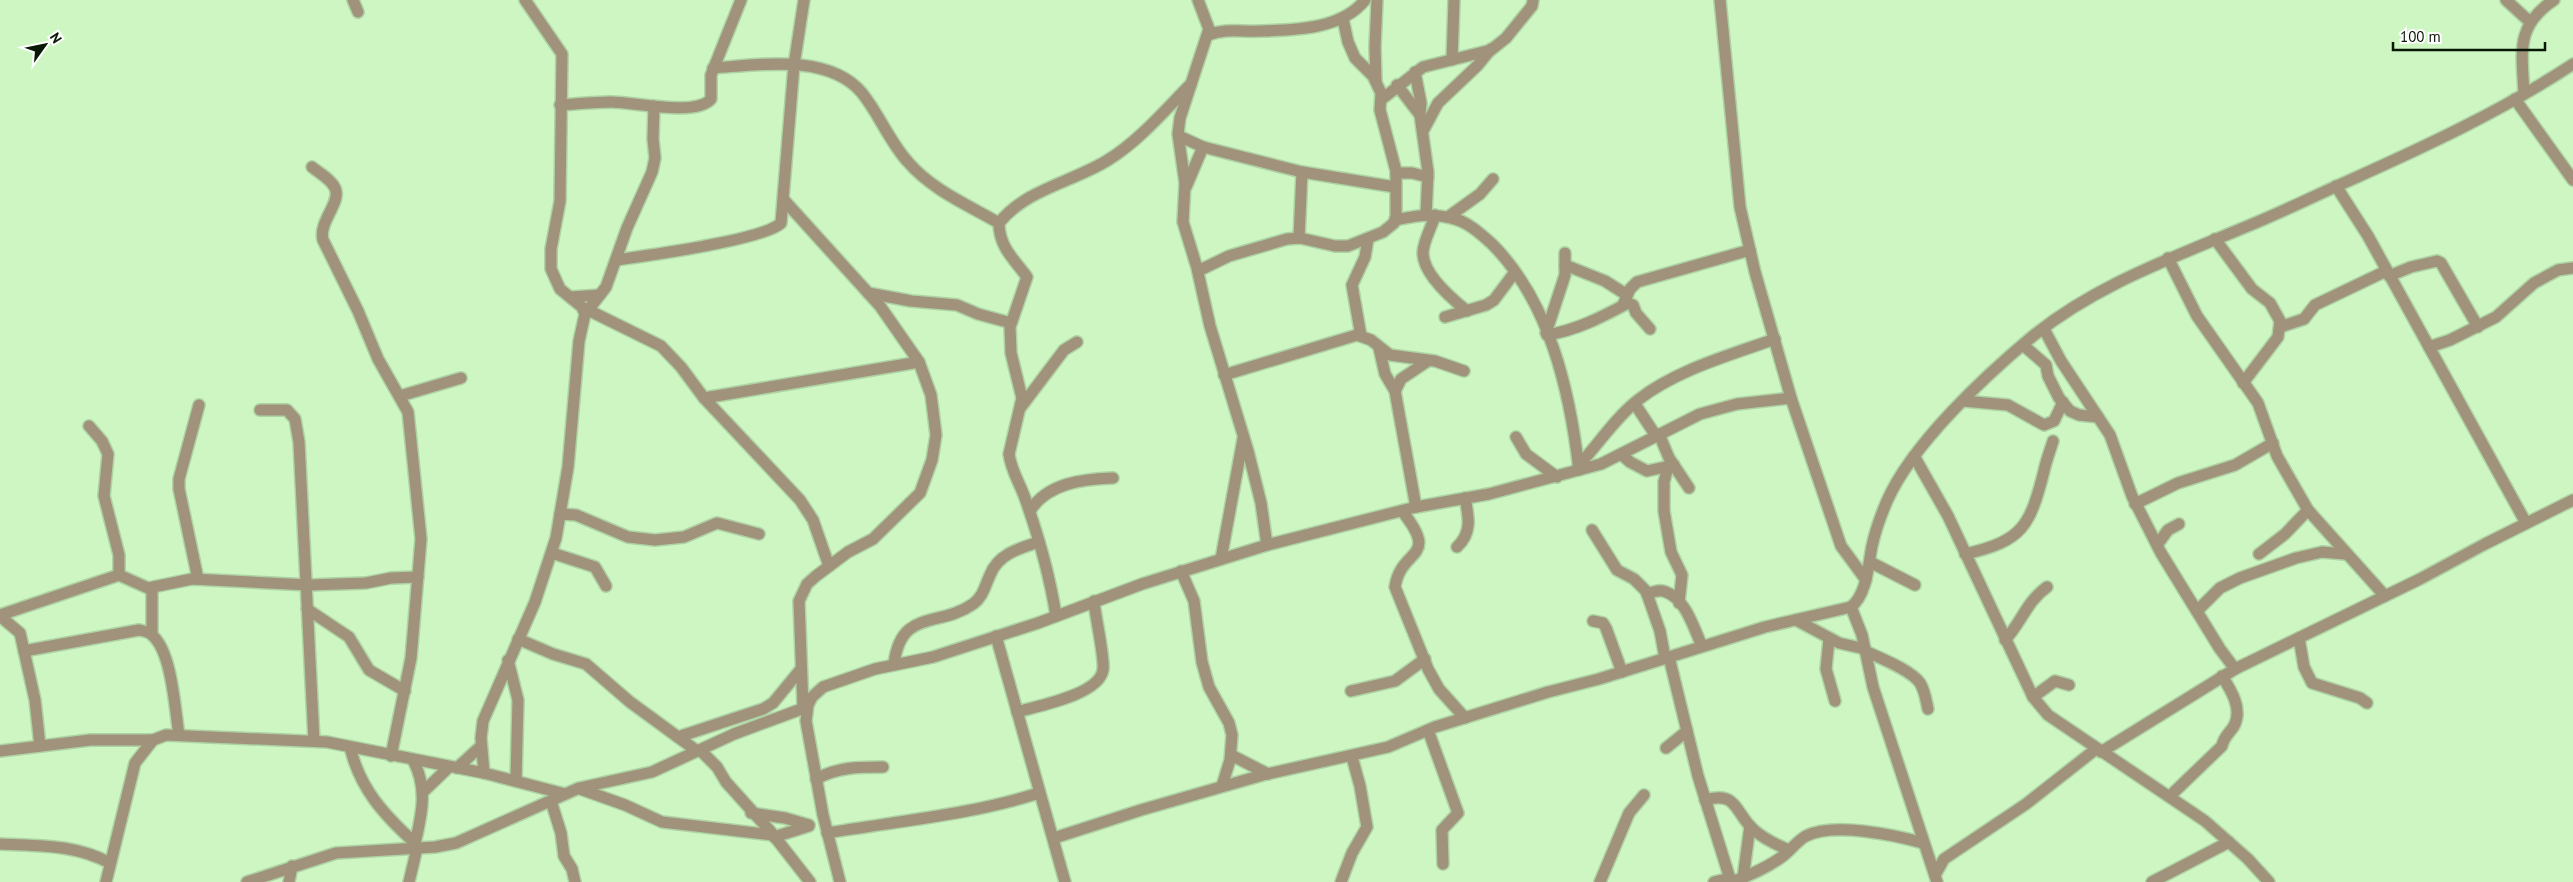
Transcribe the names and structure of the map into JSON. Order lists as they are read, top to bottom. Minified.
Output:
{"scale_bar":"100 m","north":"top right"}
